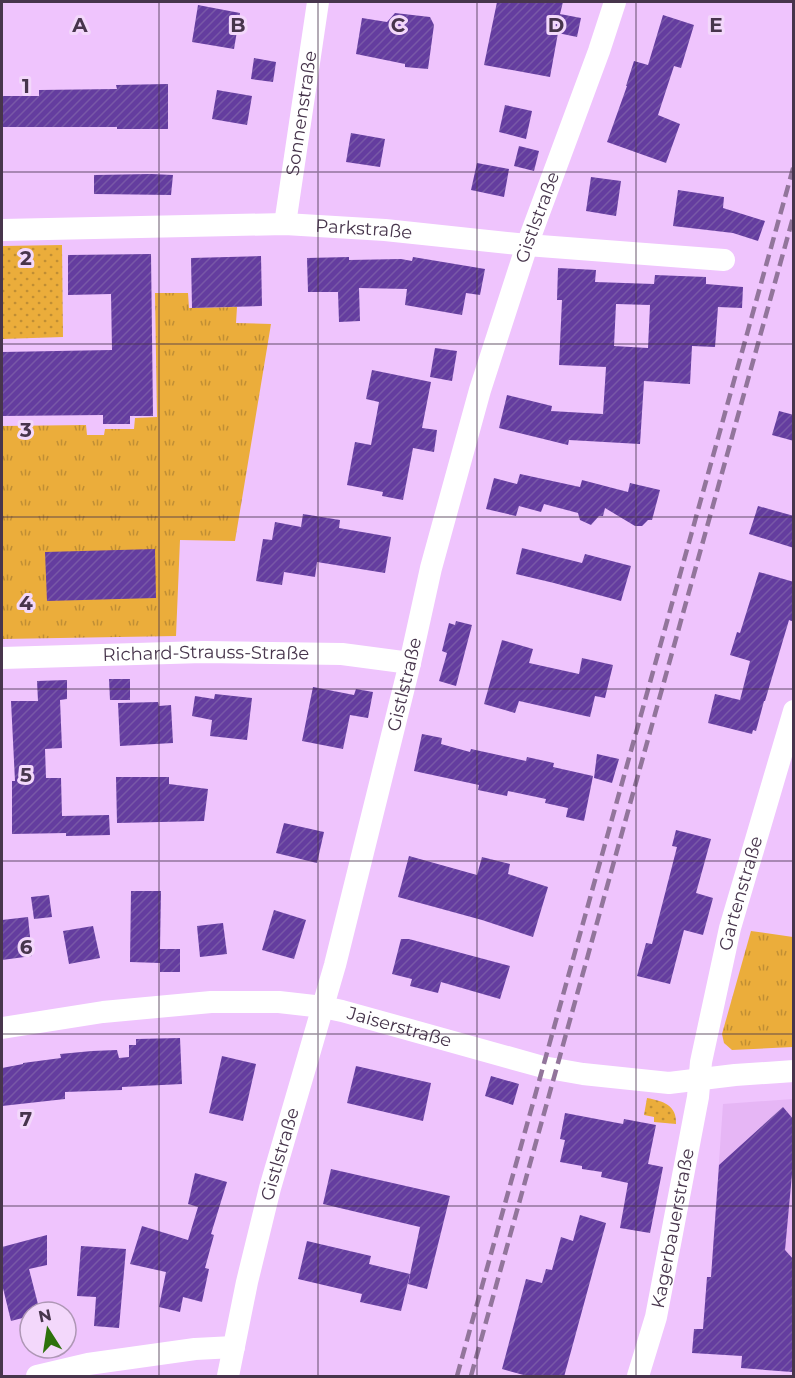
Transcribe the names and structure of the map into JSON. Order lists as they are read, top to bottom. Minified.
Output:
{"streets":{"street":["Sonnenstraße","Gistlstraße","Parkstraße","Richard-Strauss-Straße","Gartenstraße","Jaiserstraße","Kagerbauerstraße"]},"crossings":[["Sonnenstraße","Parkstraße"],["Gistlstraße","Parkstraße"],["Gistlstraße","Richard-Strauss-Straße"],["Gistlstraße","Jaiserstraße"],["Gartenstraße","Jaiserstraße"],["Gartenstraße","Kagerbauerstraße"],["Jaiserstraße","Kagerbauerstraße"]],"north":"top","grid":{"columns":["A","B","C","D","E"],"rows":["1","2","3","4","5","6","7"]}}
